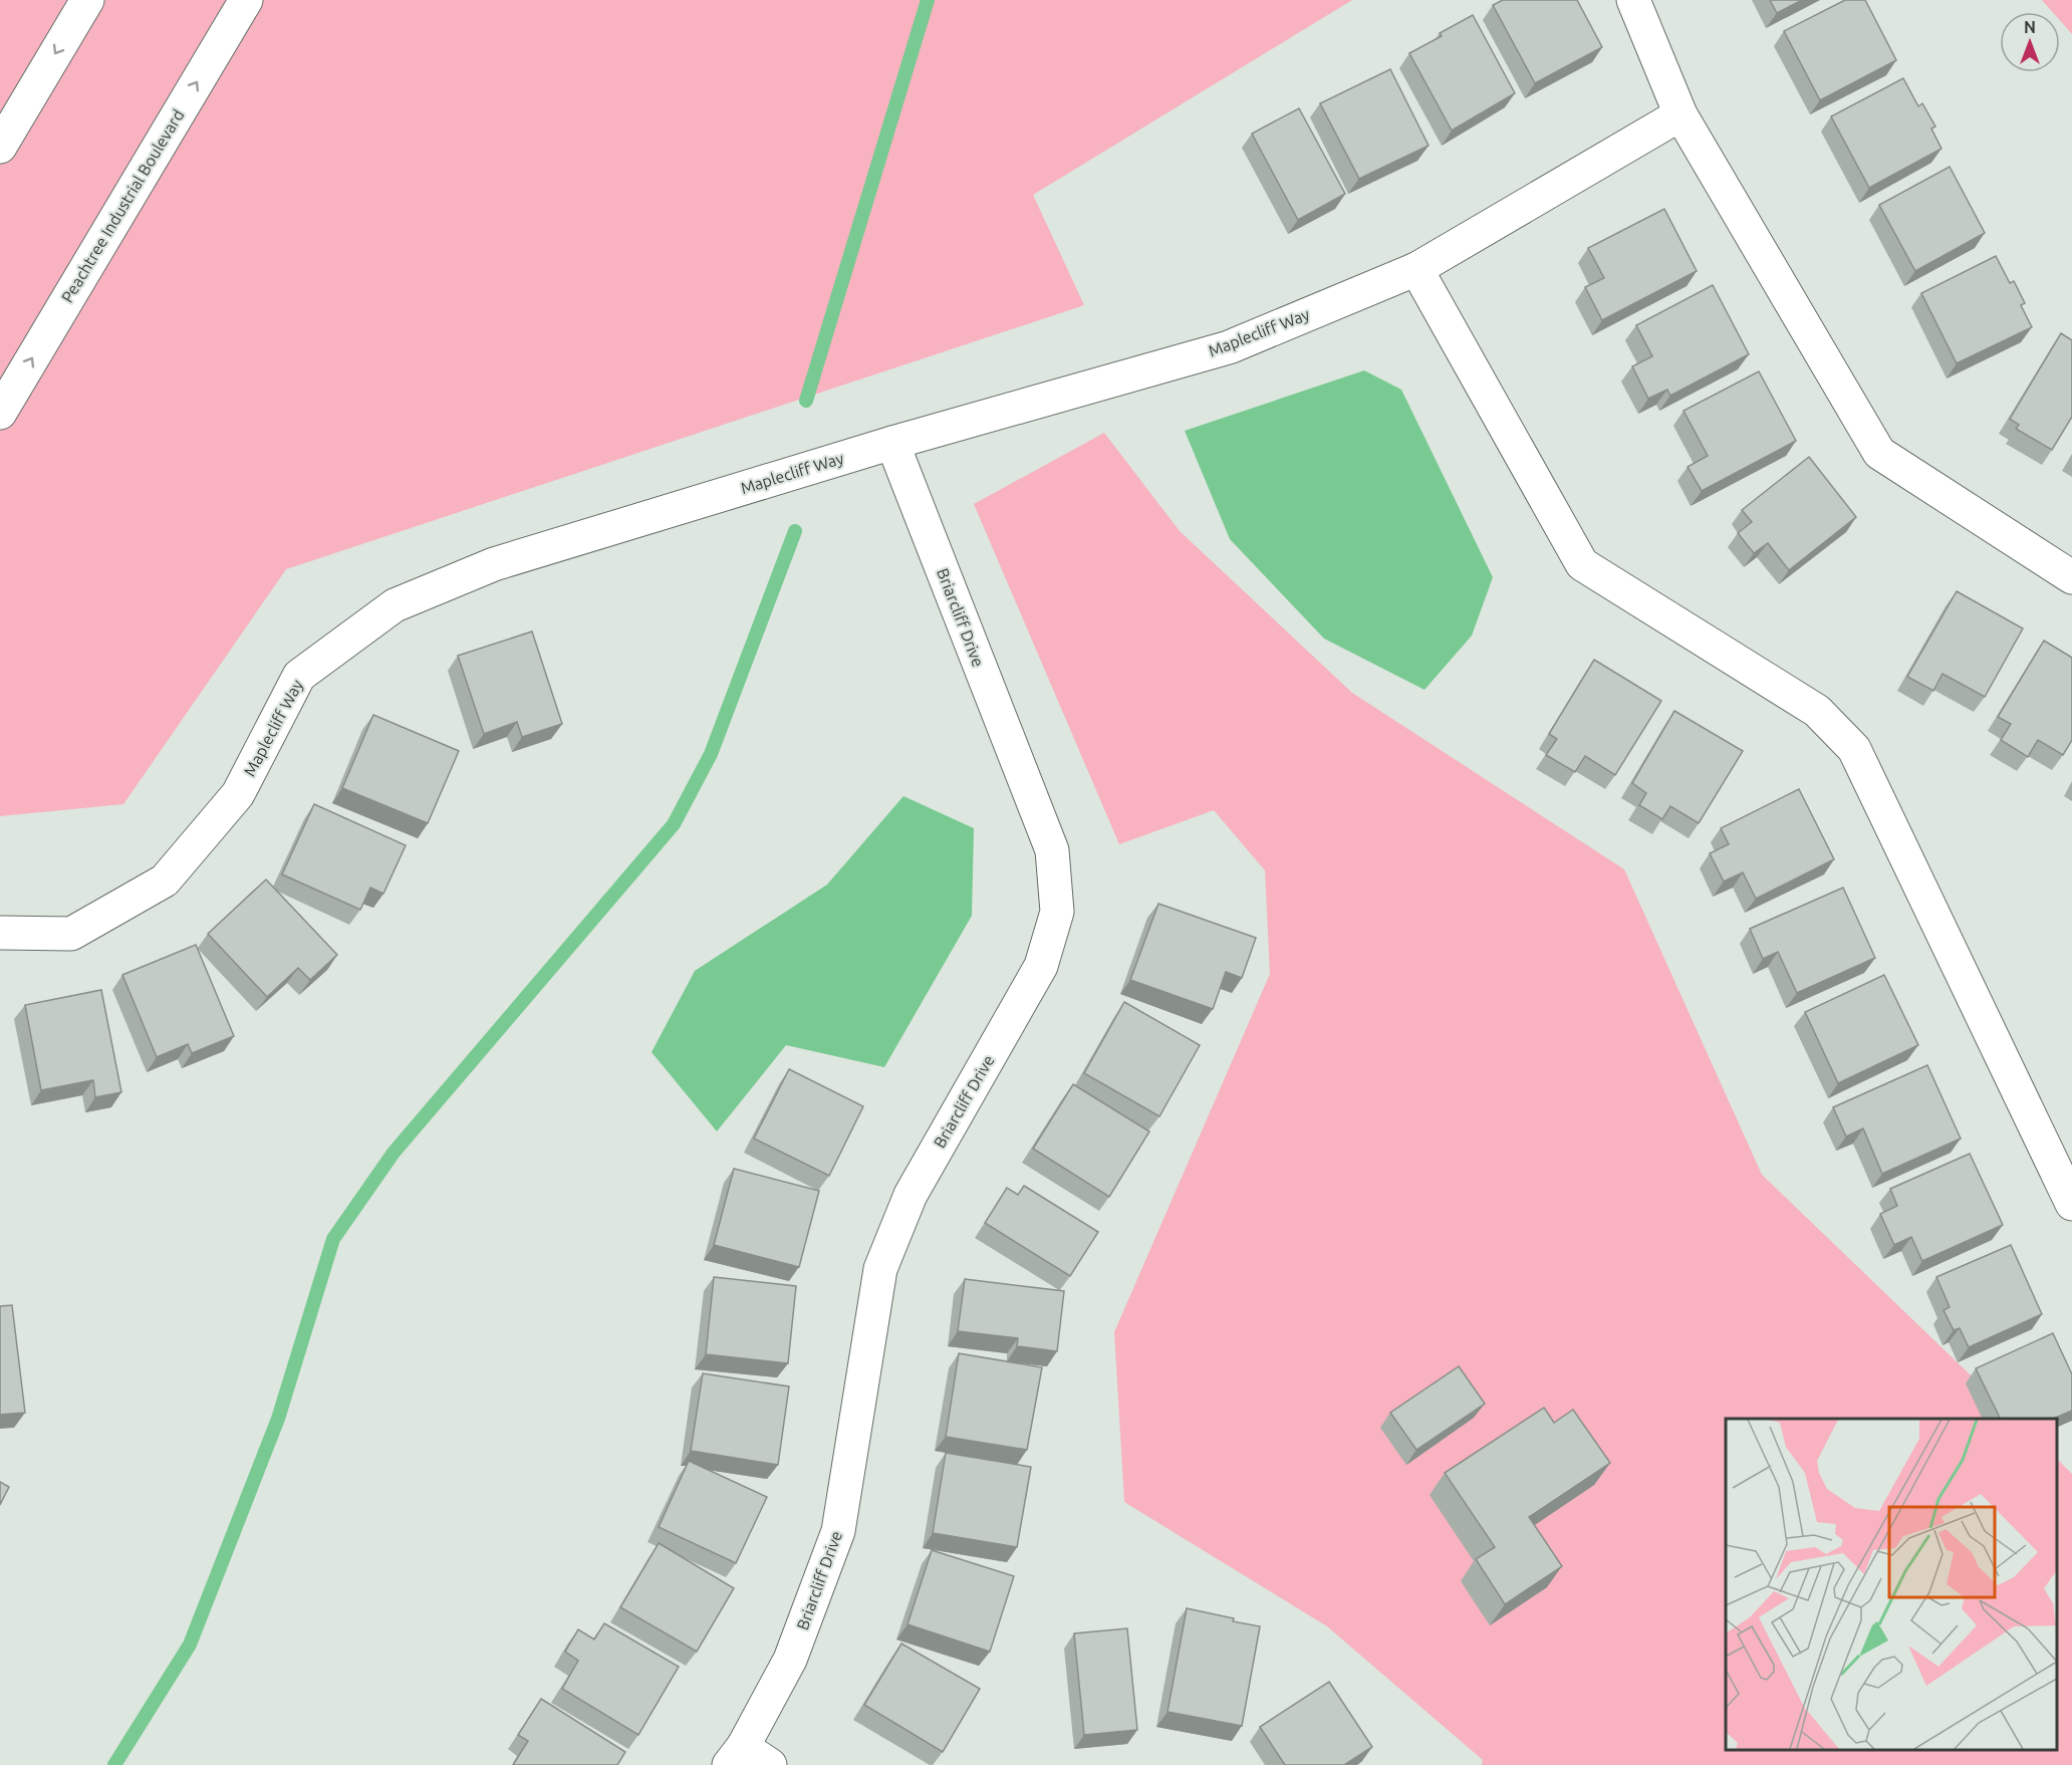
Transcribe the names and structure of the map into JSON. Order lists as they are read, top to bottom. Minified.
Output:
{"streets":{"street":["Peachtree Industrial Boulevard","Maplecliff Way","Briarcliff Drive"]},"crossings":[["Maplecliff Way","Briarcliff Drive"]],"north":"top"}
